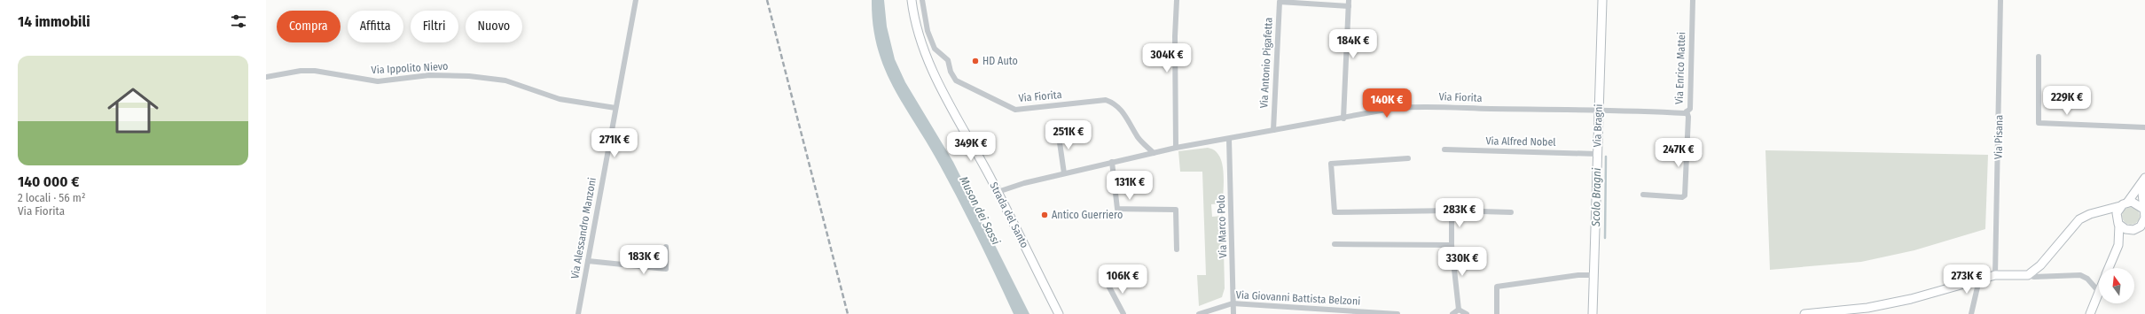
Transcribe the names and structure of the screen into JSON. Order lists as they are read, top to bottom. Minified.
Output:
{"streets":{"street":["Via Antonio Pigafetta","Via Ippolito Nievo","Via Enrico Mattei","Via Fiorita","Via Bragni","Via Pisana","Via Alfred Nobel","Strada del Santo","Via Marco Polo","Via Alessandro Manzoni","Via Giovanni Battista Belzoni"]},"crossings":[["Via Antonio Pigafetta","Via Fiorita"],["Via Ippolito Nievo","Via Alessandro Manzoni"],["Via Enrico Mattei","Via Fiorita"],["Via Enrico Mattei","Via Bragni"],["Via Fiorita","Via Bragni"],["Via Fiorita","Strada del Santo"],["Via Fiorita","Via Marco Polo"],["Via Bragni","Via Alfred Nobel"],["Via Marco Polo","Via Giovanni Battista Belzoni"]],"water":["Scolo Bragni","Muson dei Sassi"],"places":["HD Auto","Antico Guerriero"],"north":"top","page":{"heading":"14 immobili","chip":["Compra","Affitta","Filtri","Nuovo"],"price":["184K €","304K €","229K €","140K €","251K €","271K €","349K €","247K €","131K €","283K €","183K €","330K €","106K €","273K €"],"list":[{"name":"140 000 €","note":"2 locali · 56 m² · Via Fiorita"}]}}
